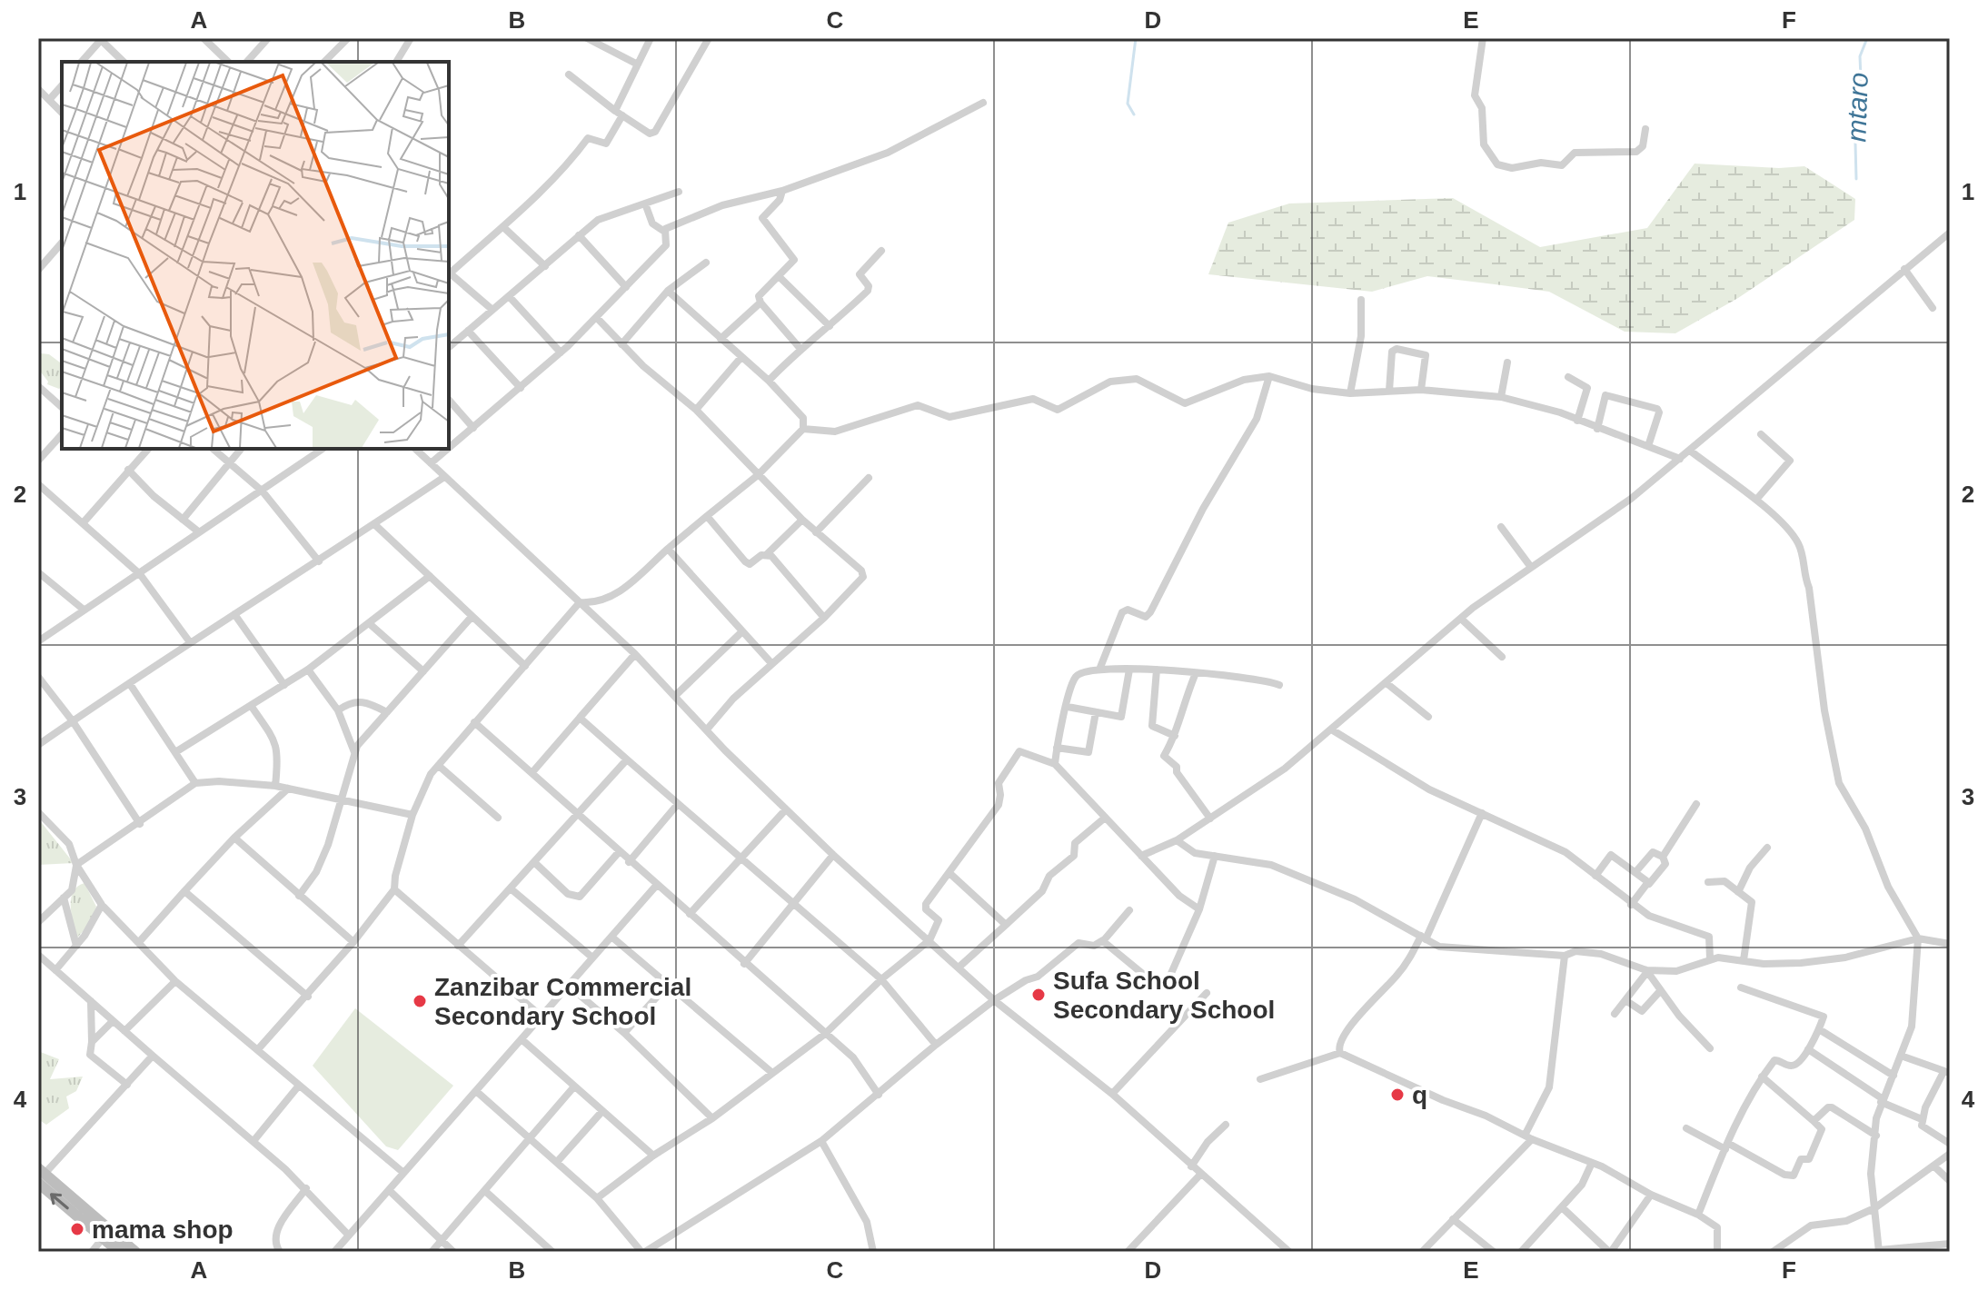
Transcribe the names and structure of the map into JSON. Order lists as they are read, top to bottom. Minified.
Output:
{"water":["mtaro"],"places":["Sufa School Secondary School","Zanzibar Commercial Secondary School","q","mama shop"],"grid":{"columns":["A","B","C","D","E","F"],"rows":["1","2","3","4"]}}
